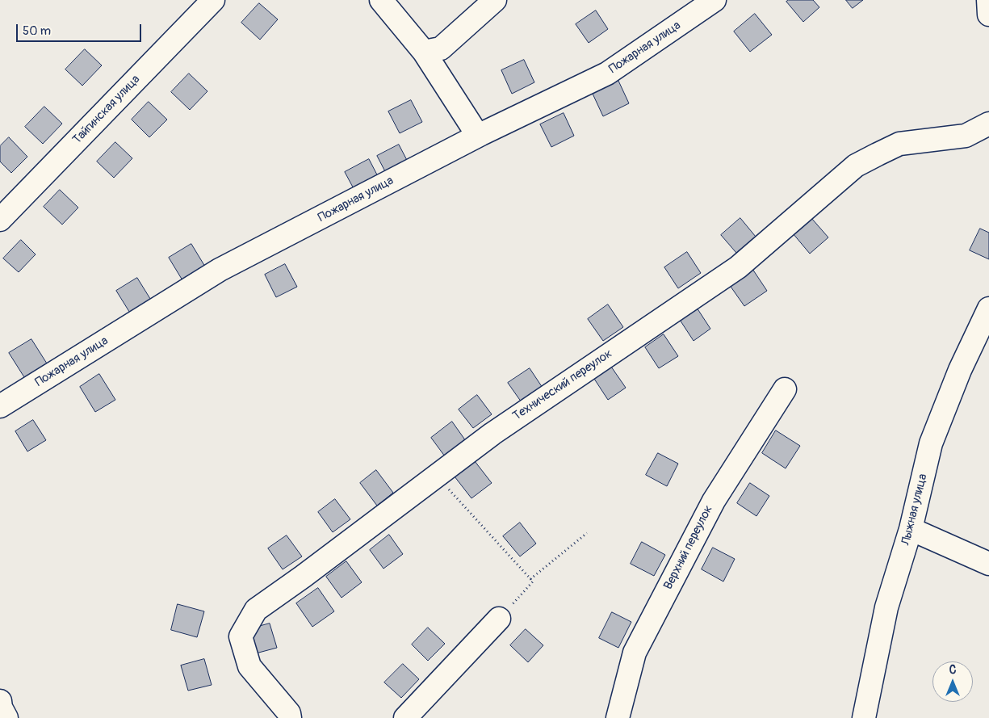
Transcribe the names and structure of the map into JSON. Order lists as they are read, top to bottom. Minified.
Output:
{"streets":{"street":["Пожарная улица","Тайгинская улица","Технический переулок","Лыжная улица","Верхний переулок"]},"scale_bar":"50 m","north":"top"}
